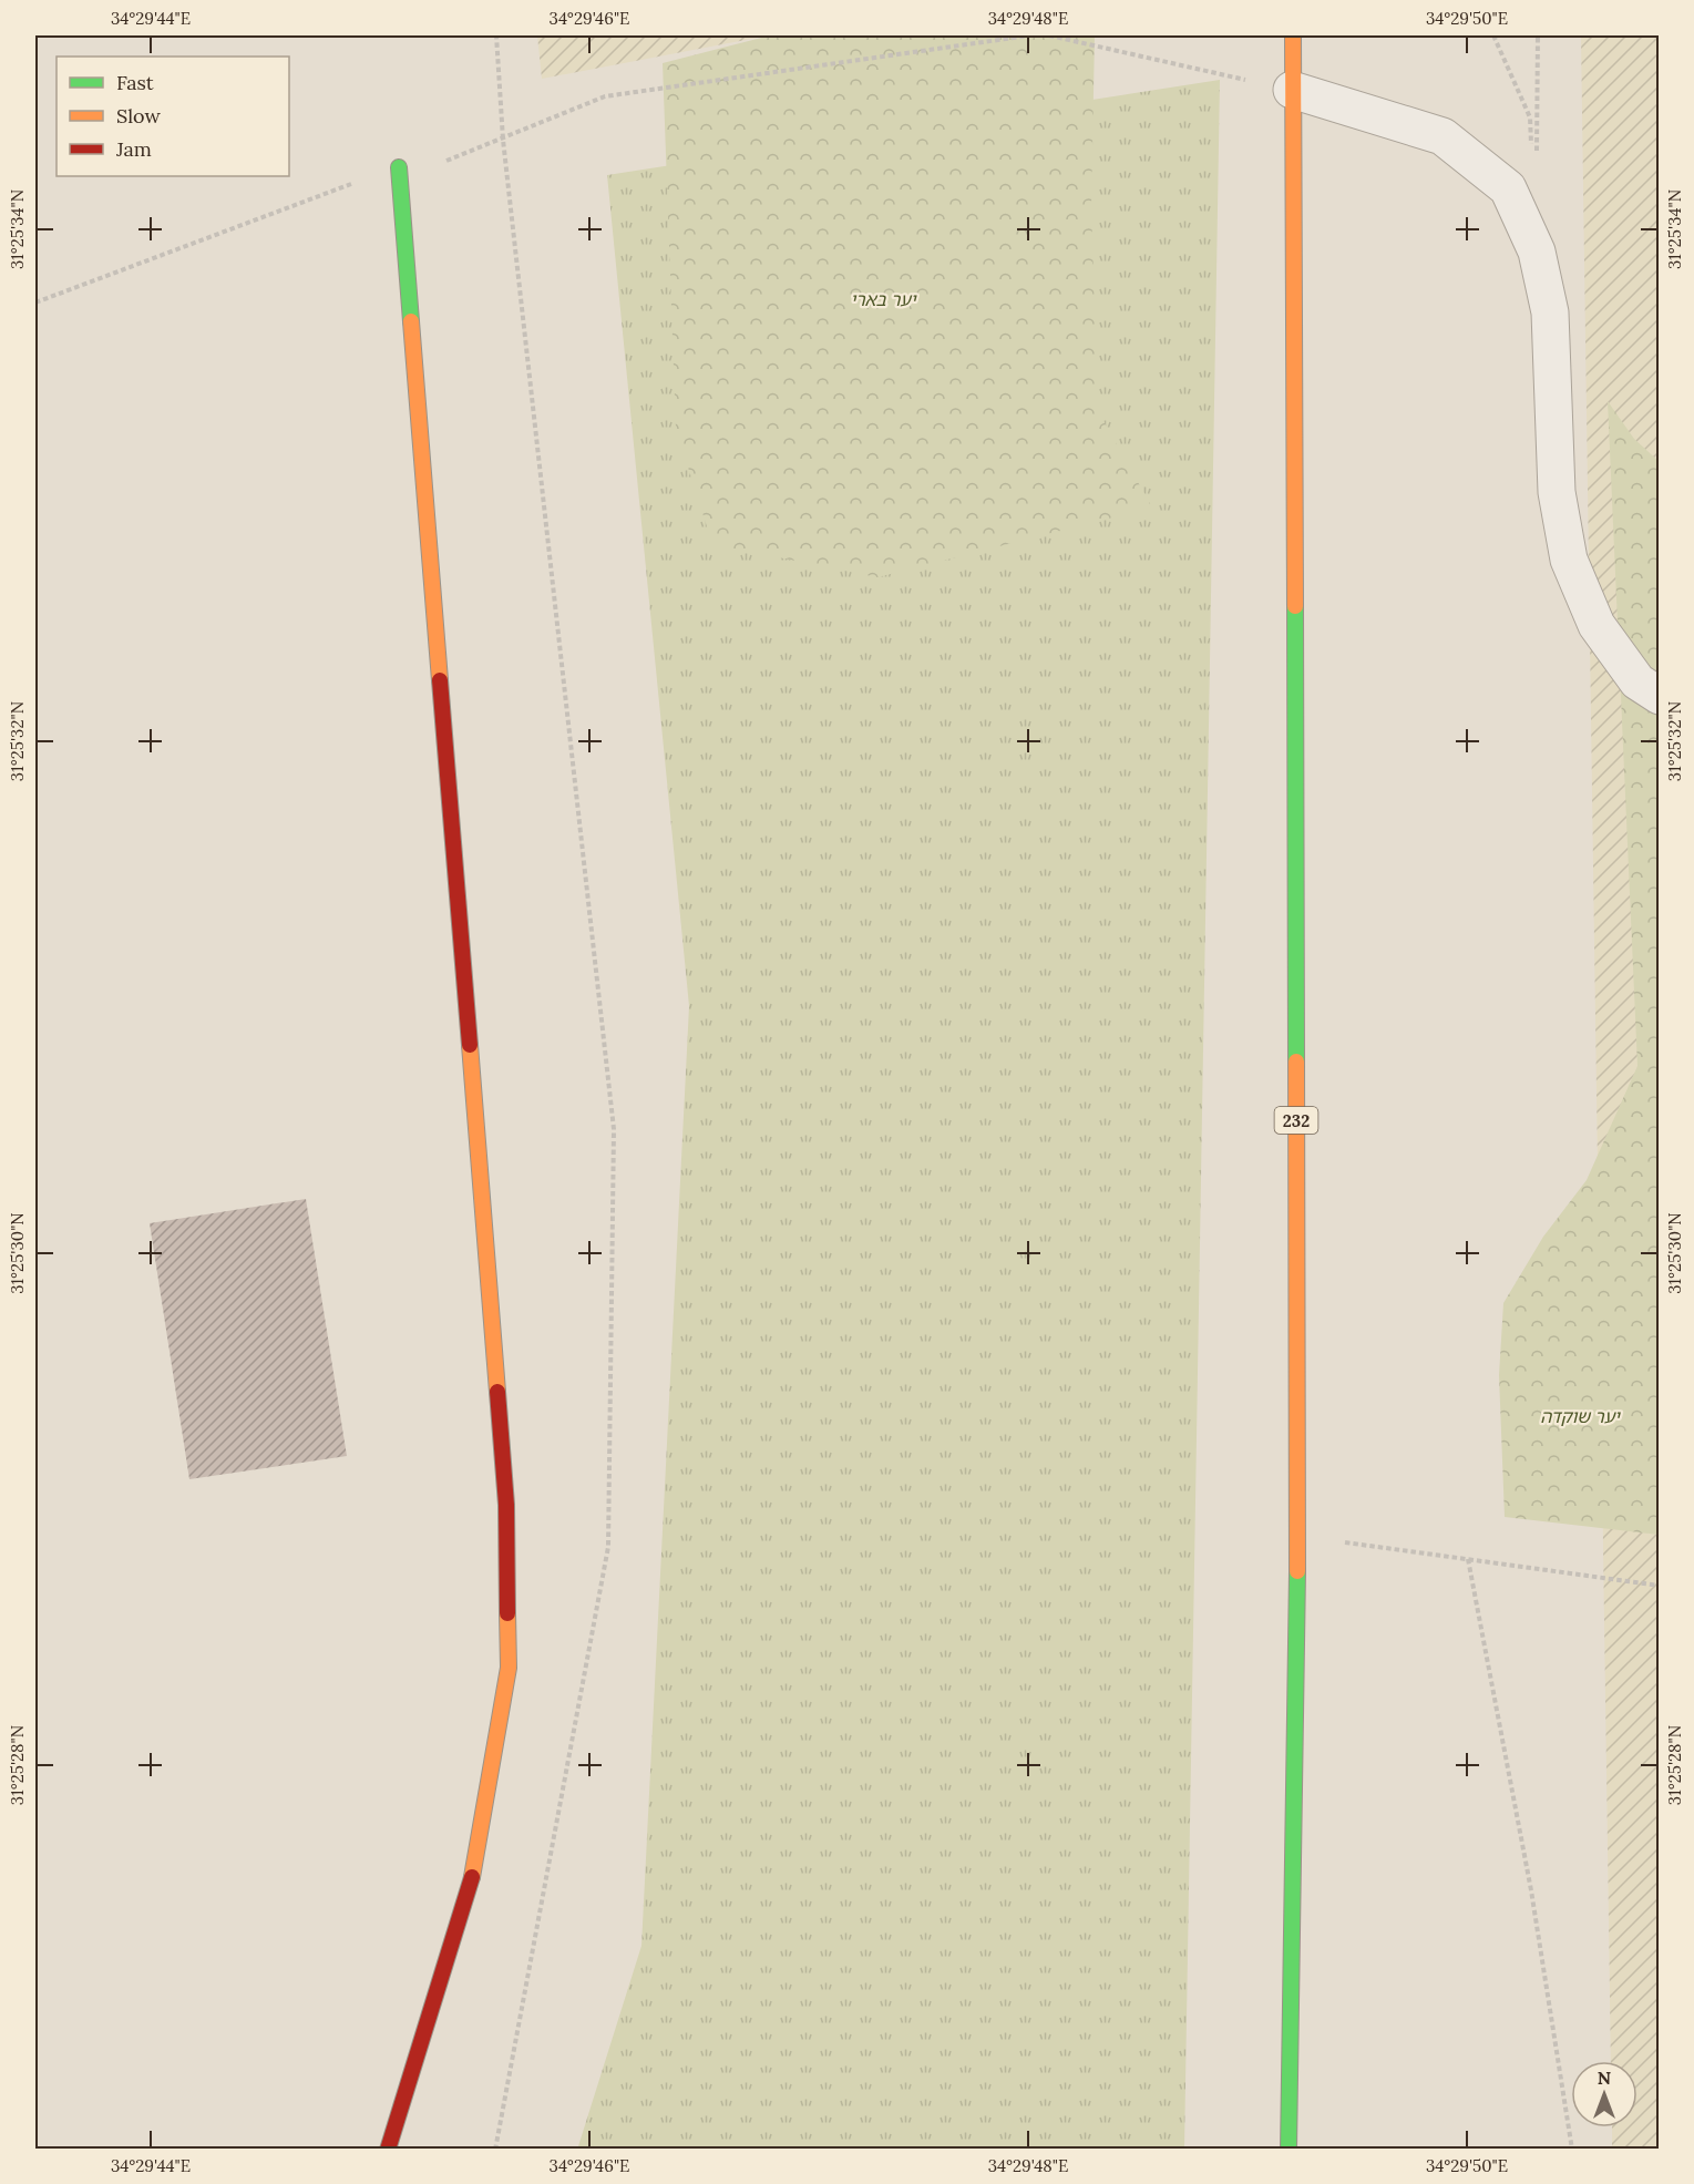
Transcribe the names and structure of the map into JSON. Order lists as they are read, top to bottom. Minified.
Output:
{"streets":{"main road":["232"]},"parks":["יער בארי","יער שוקדה"],"legend":["Fast","Slow","Jam"],"north":"top","coordinates":["34°29'44\"E","34°29'46\"E","34°29'48\"E","34°29'50\"E","31°25'34\"N","31°25'32\"N","31°25'30\"N","31°25'28\"N"]}
